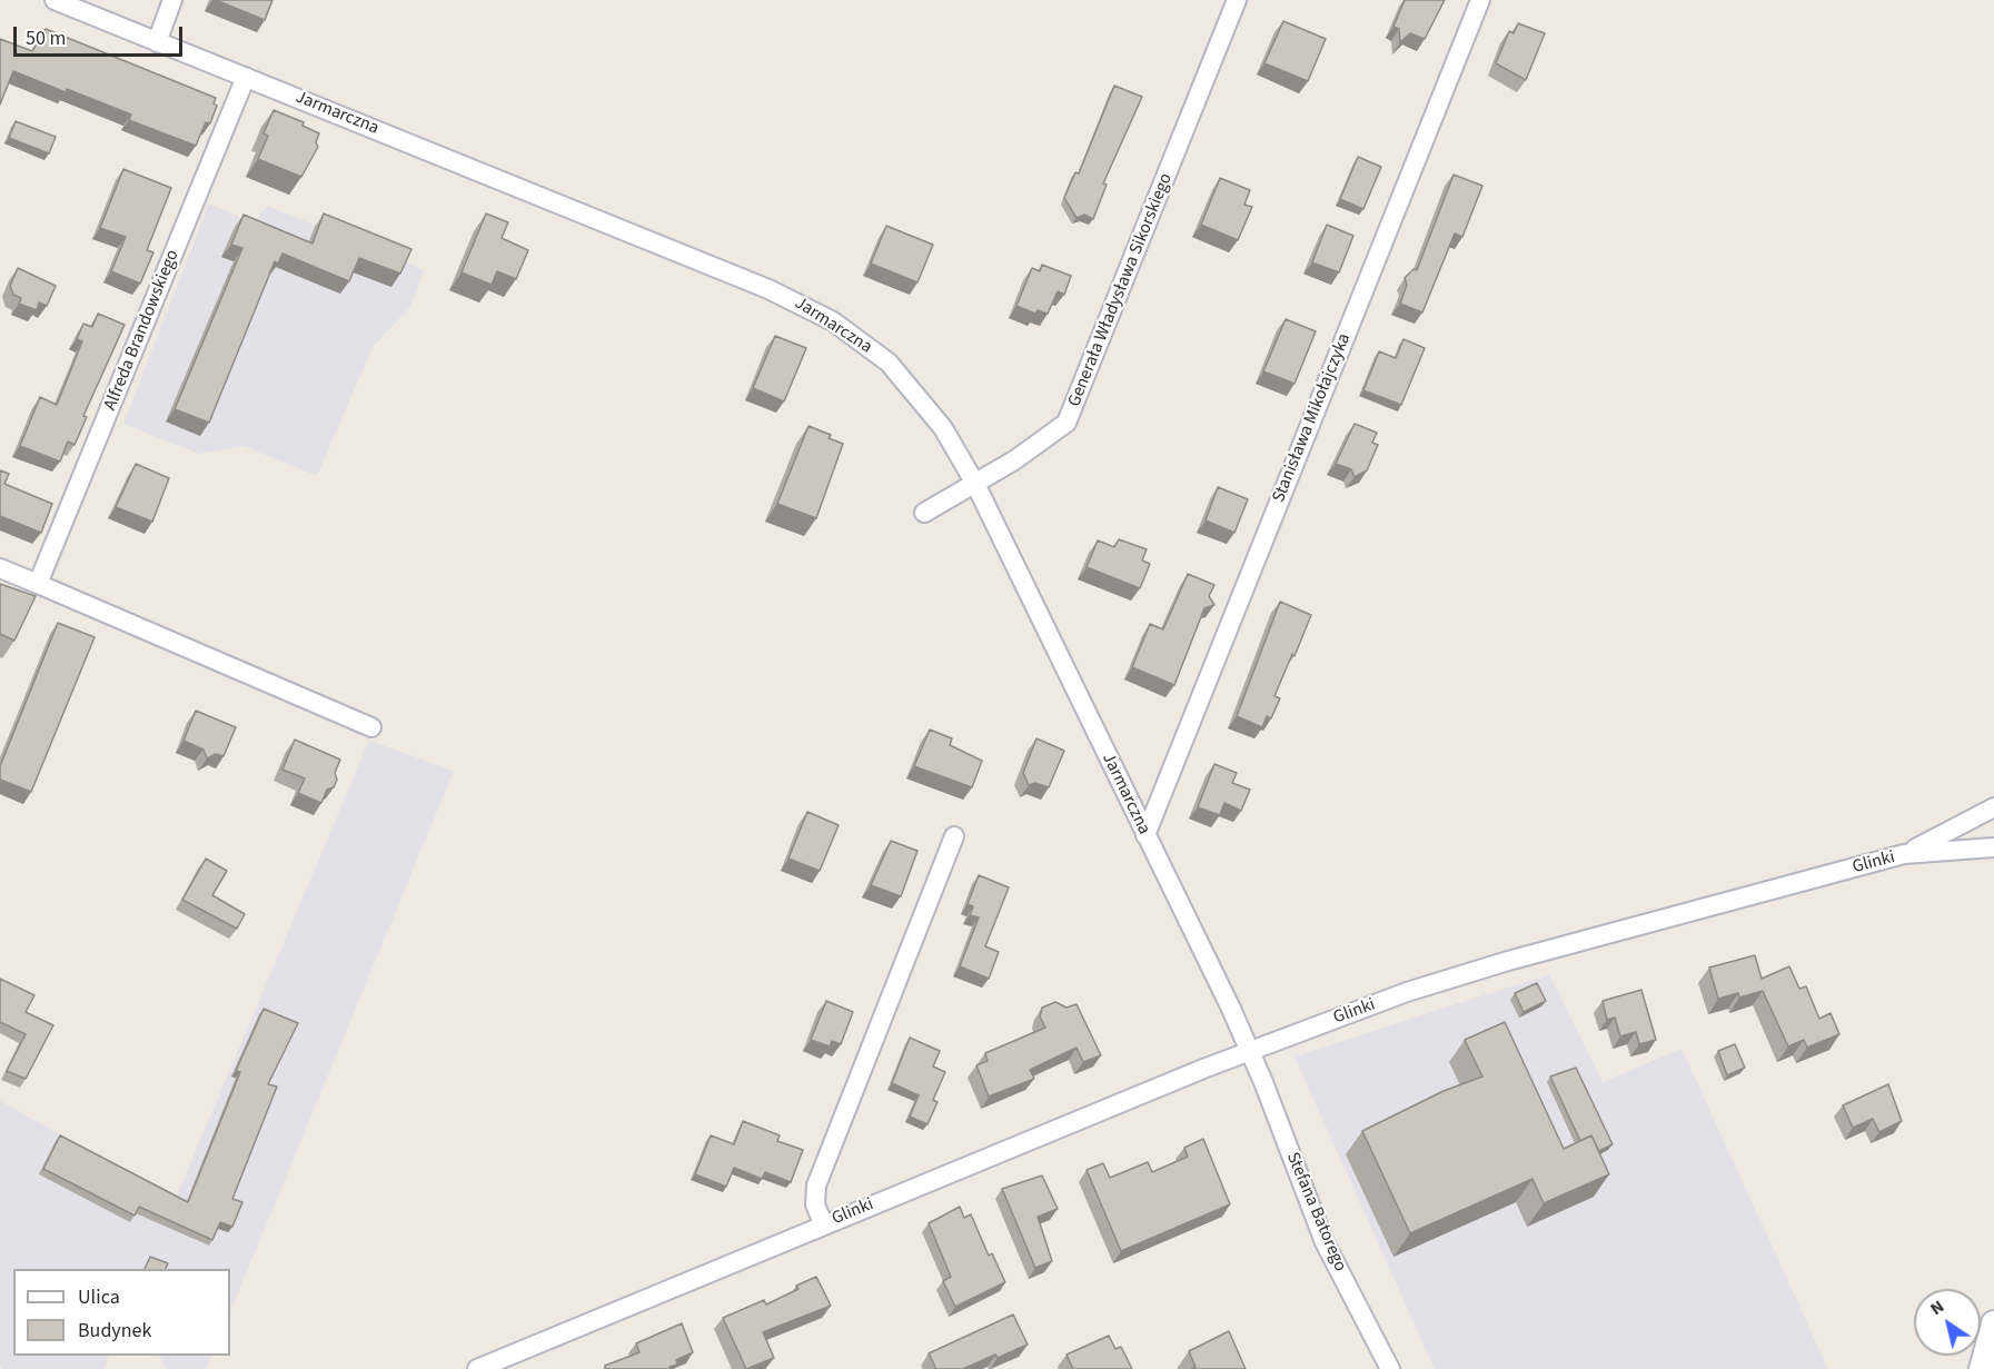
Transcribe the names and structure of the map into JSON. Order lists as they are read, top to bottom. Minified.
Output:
{"streets":{"street":["Jarmarczna","Generała Władysława Sikorskiego","Alfreda Brandowskiego","Stanisława Mikołajczyka","Glinki","Stefana Batorego"]},"crossings":[["Jarmarczna","Generała Władysława Sikorskiego"],["Jarmarczna","Alfreda Brandowskiego"],["Jarmarczna","Stanisława Mikołajczyka"],["Jarmarczna","Glinki"],["Jarmarczna","Stefana Batorego"],["Glinki","Stefana Batorego"]],"legend":["Ulica","Budynek"],"scale_bar":"50 m","north":"top left"}
